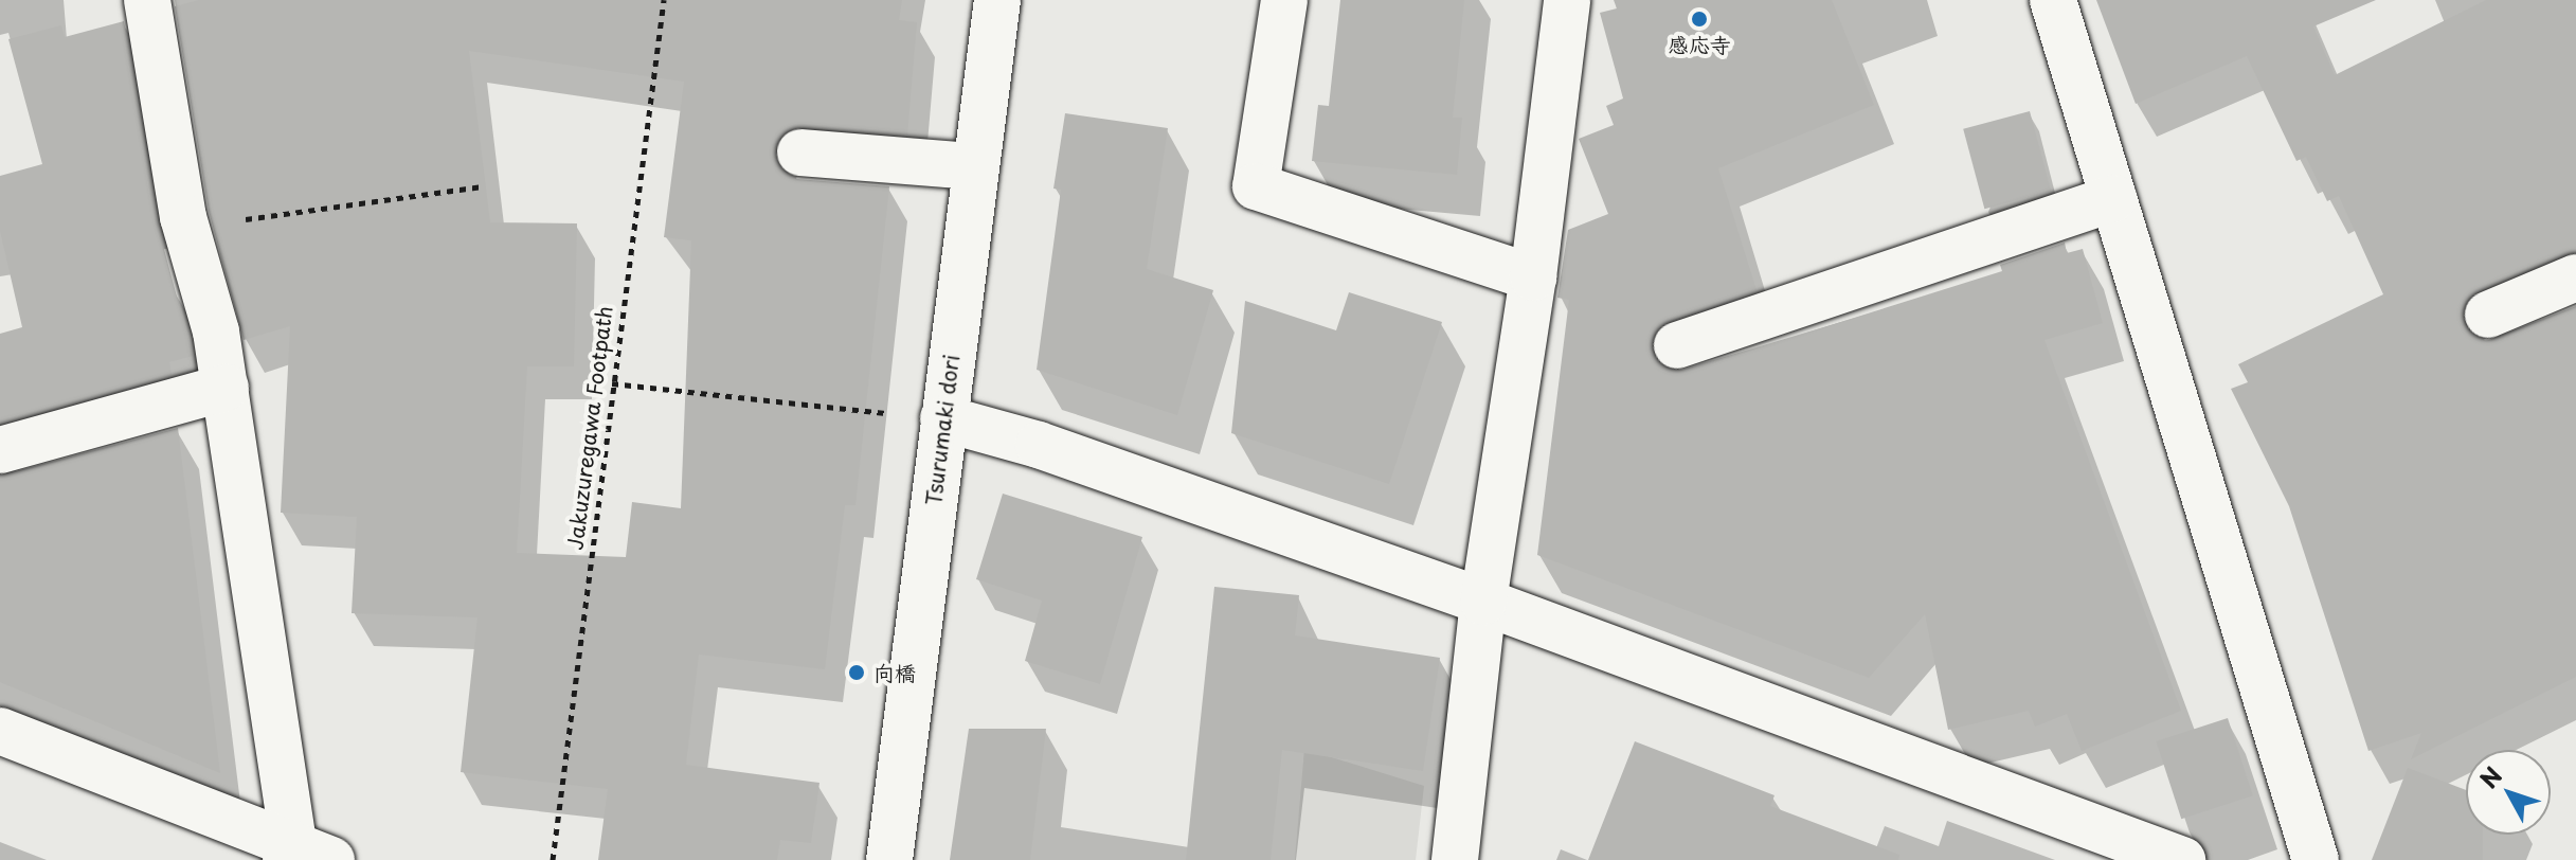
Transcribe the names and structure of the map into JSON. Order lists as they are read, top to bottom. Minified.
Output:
{"streets":{"street":["Tsurumaki dori"],"path":["Jakuzuregawa Footpath"]},"places":["感応寺","向橋"],"north":"top left"}
